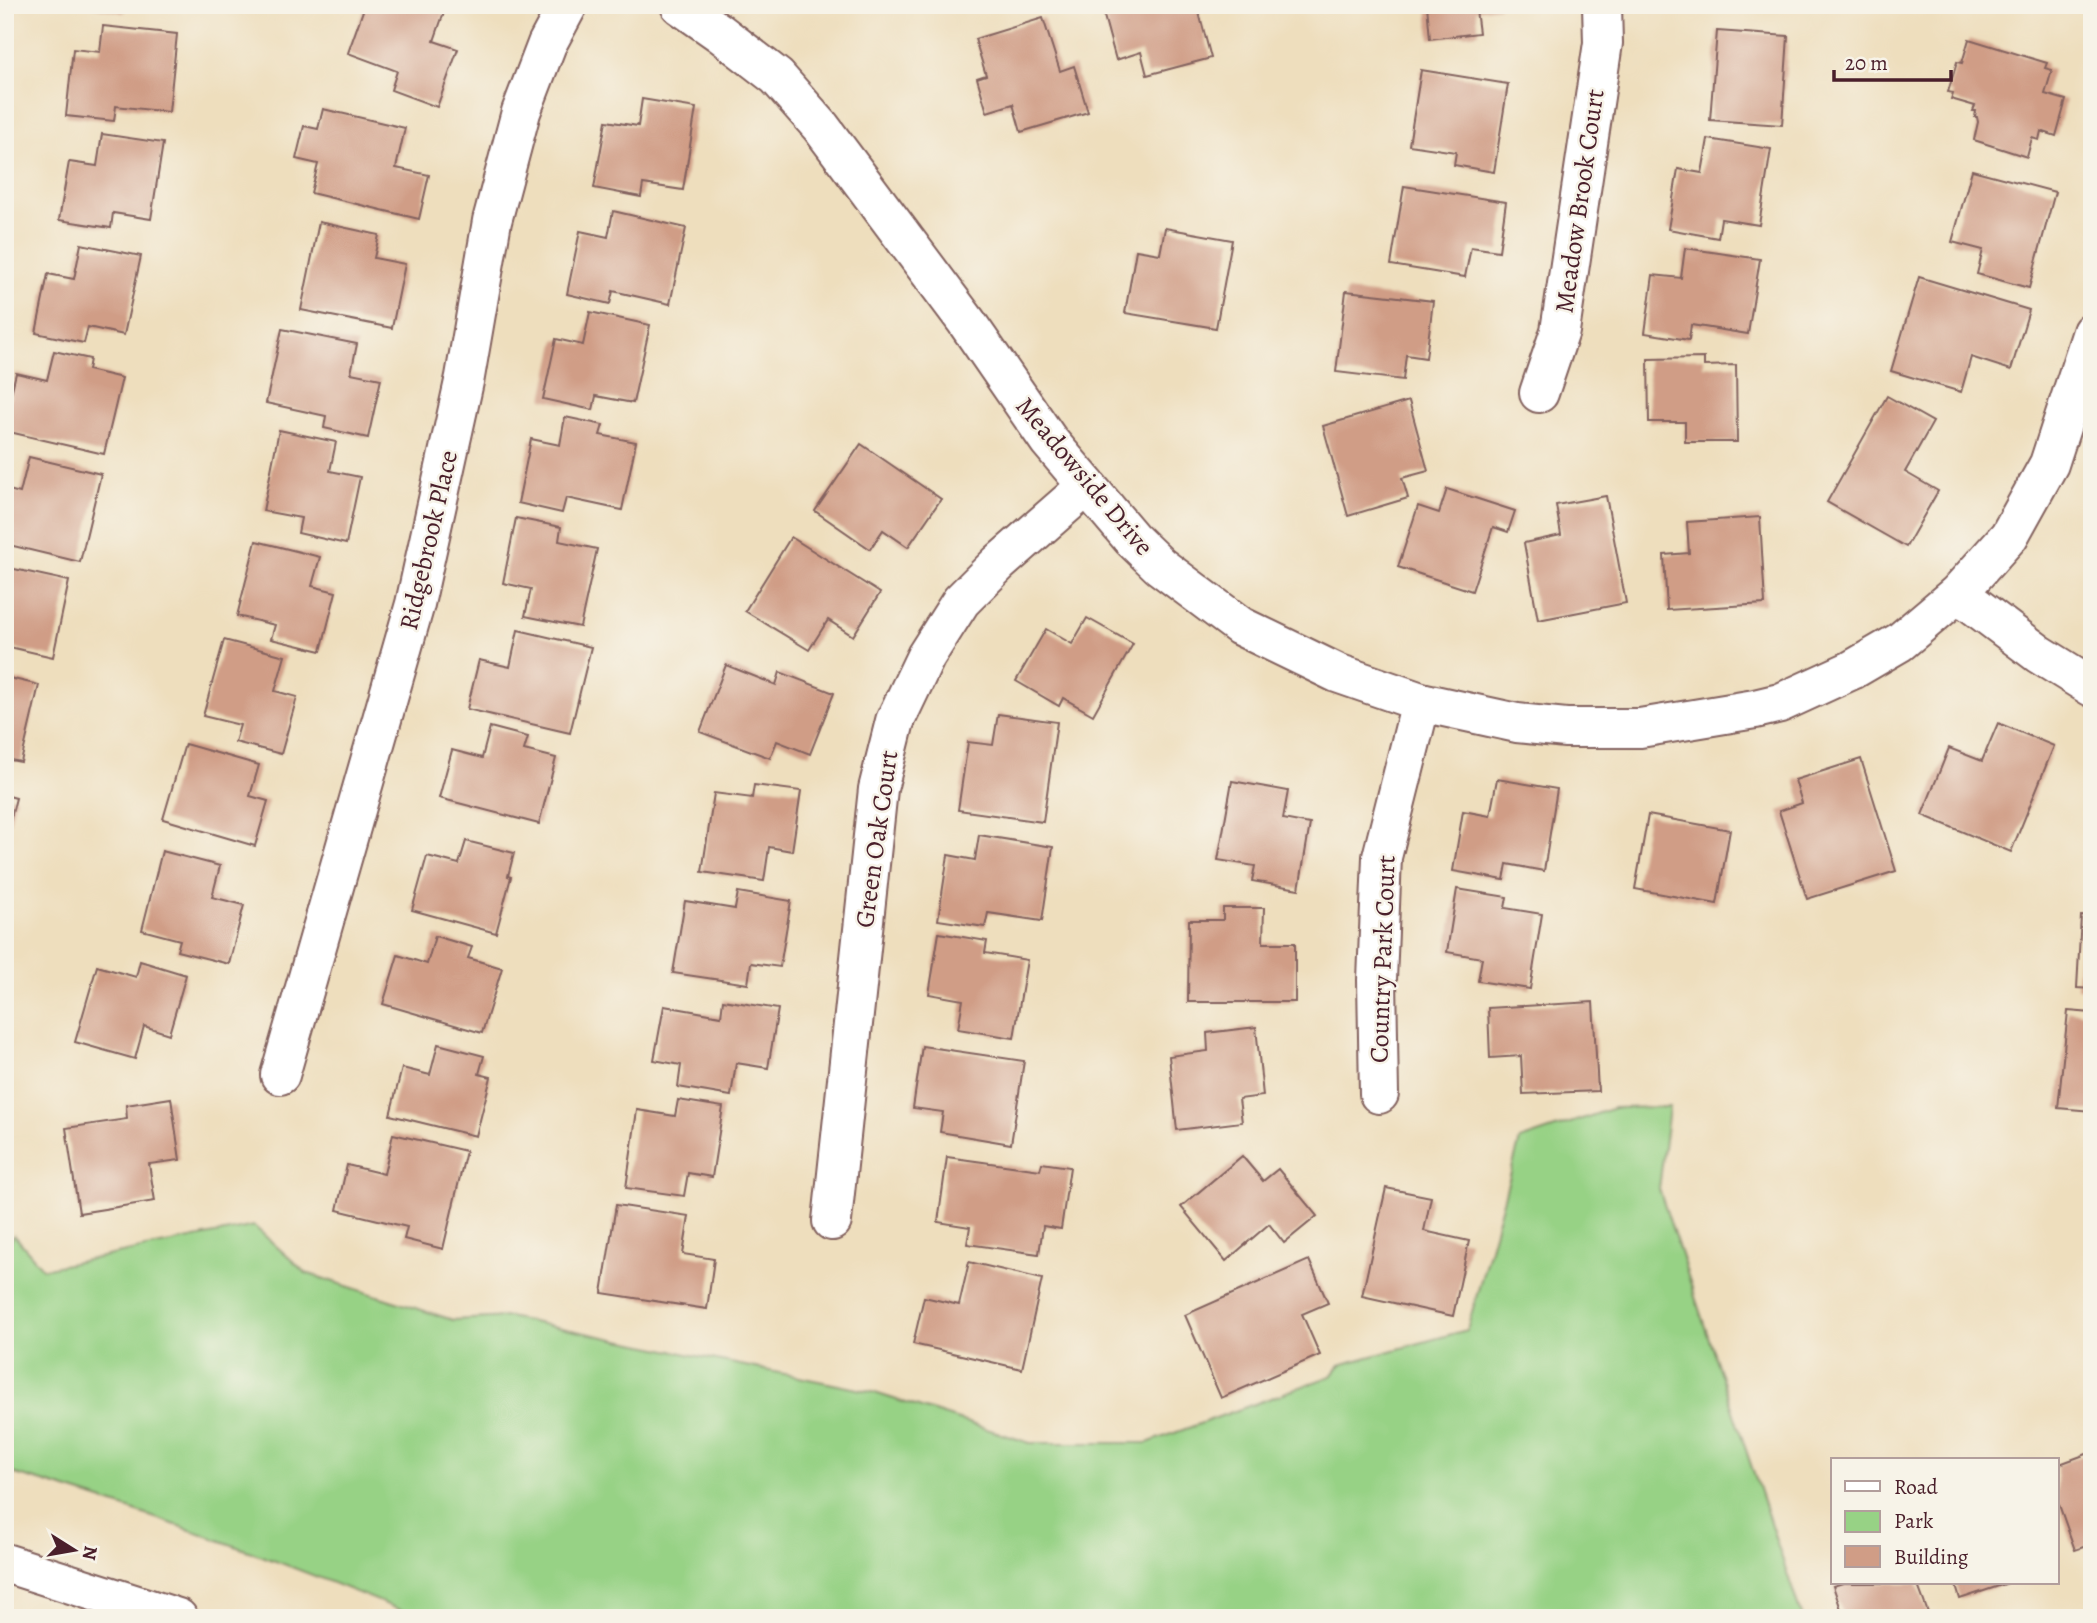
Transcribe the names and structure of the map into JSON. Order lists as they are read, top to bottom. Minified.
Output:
{"streets":{"street":["Meadow Brook Court","Meadowside Drive","Ridgebrook Place","Green Oak Court","Country Park Court"]},"crossings":[["Meadowside Drive","Green Oak Court"],["Meadowside Drive","Country Park Court"]],"legend":["Road","Park","Building"],"scale_bar":"20 m","north":"right"}
